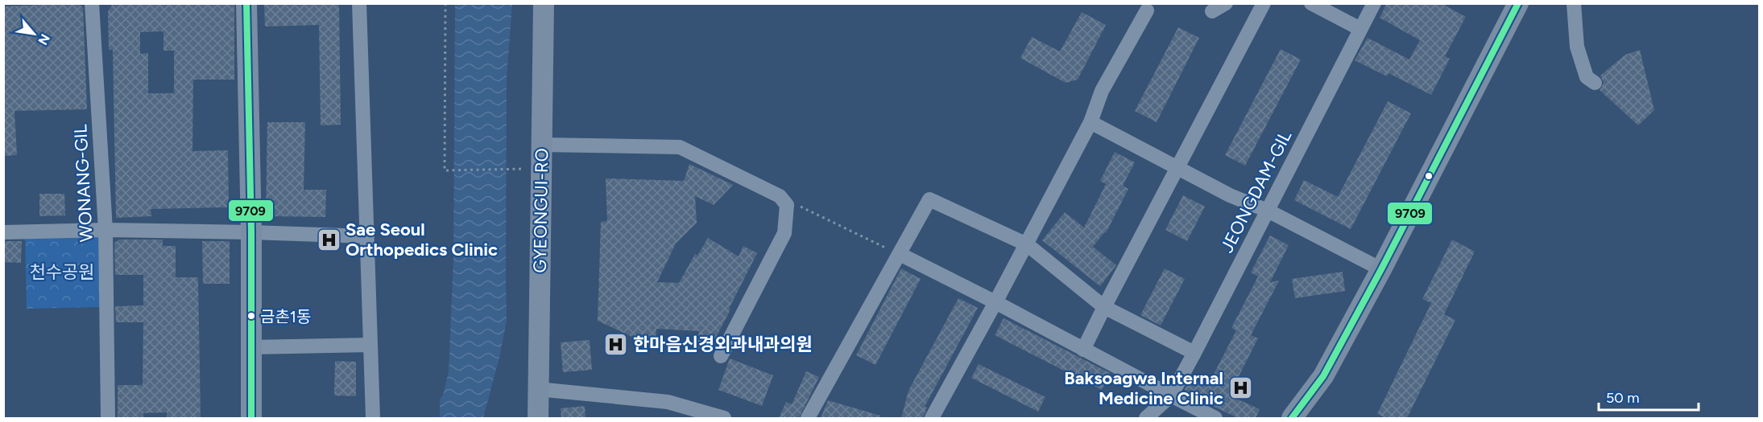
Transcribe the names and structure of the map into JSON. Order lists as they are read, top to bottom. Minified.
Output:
{"streets":{"street":["WONANG-GIL","JEONGDAM-GIL","GYEONGUI-RO"]},"parks":["천수공원"],"places":{"hospital":["Sae Seoul Orthopedics Clinic","한마음신경외과내과의원","Baksoagwa Internal Medicine Clinic"],"other":["금촌1동"]},"lines":["transit line 9709"],"scale_bar":"50 m","north":"bottom right"}
